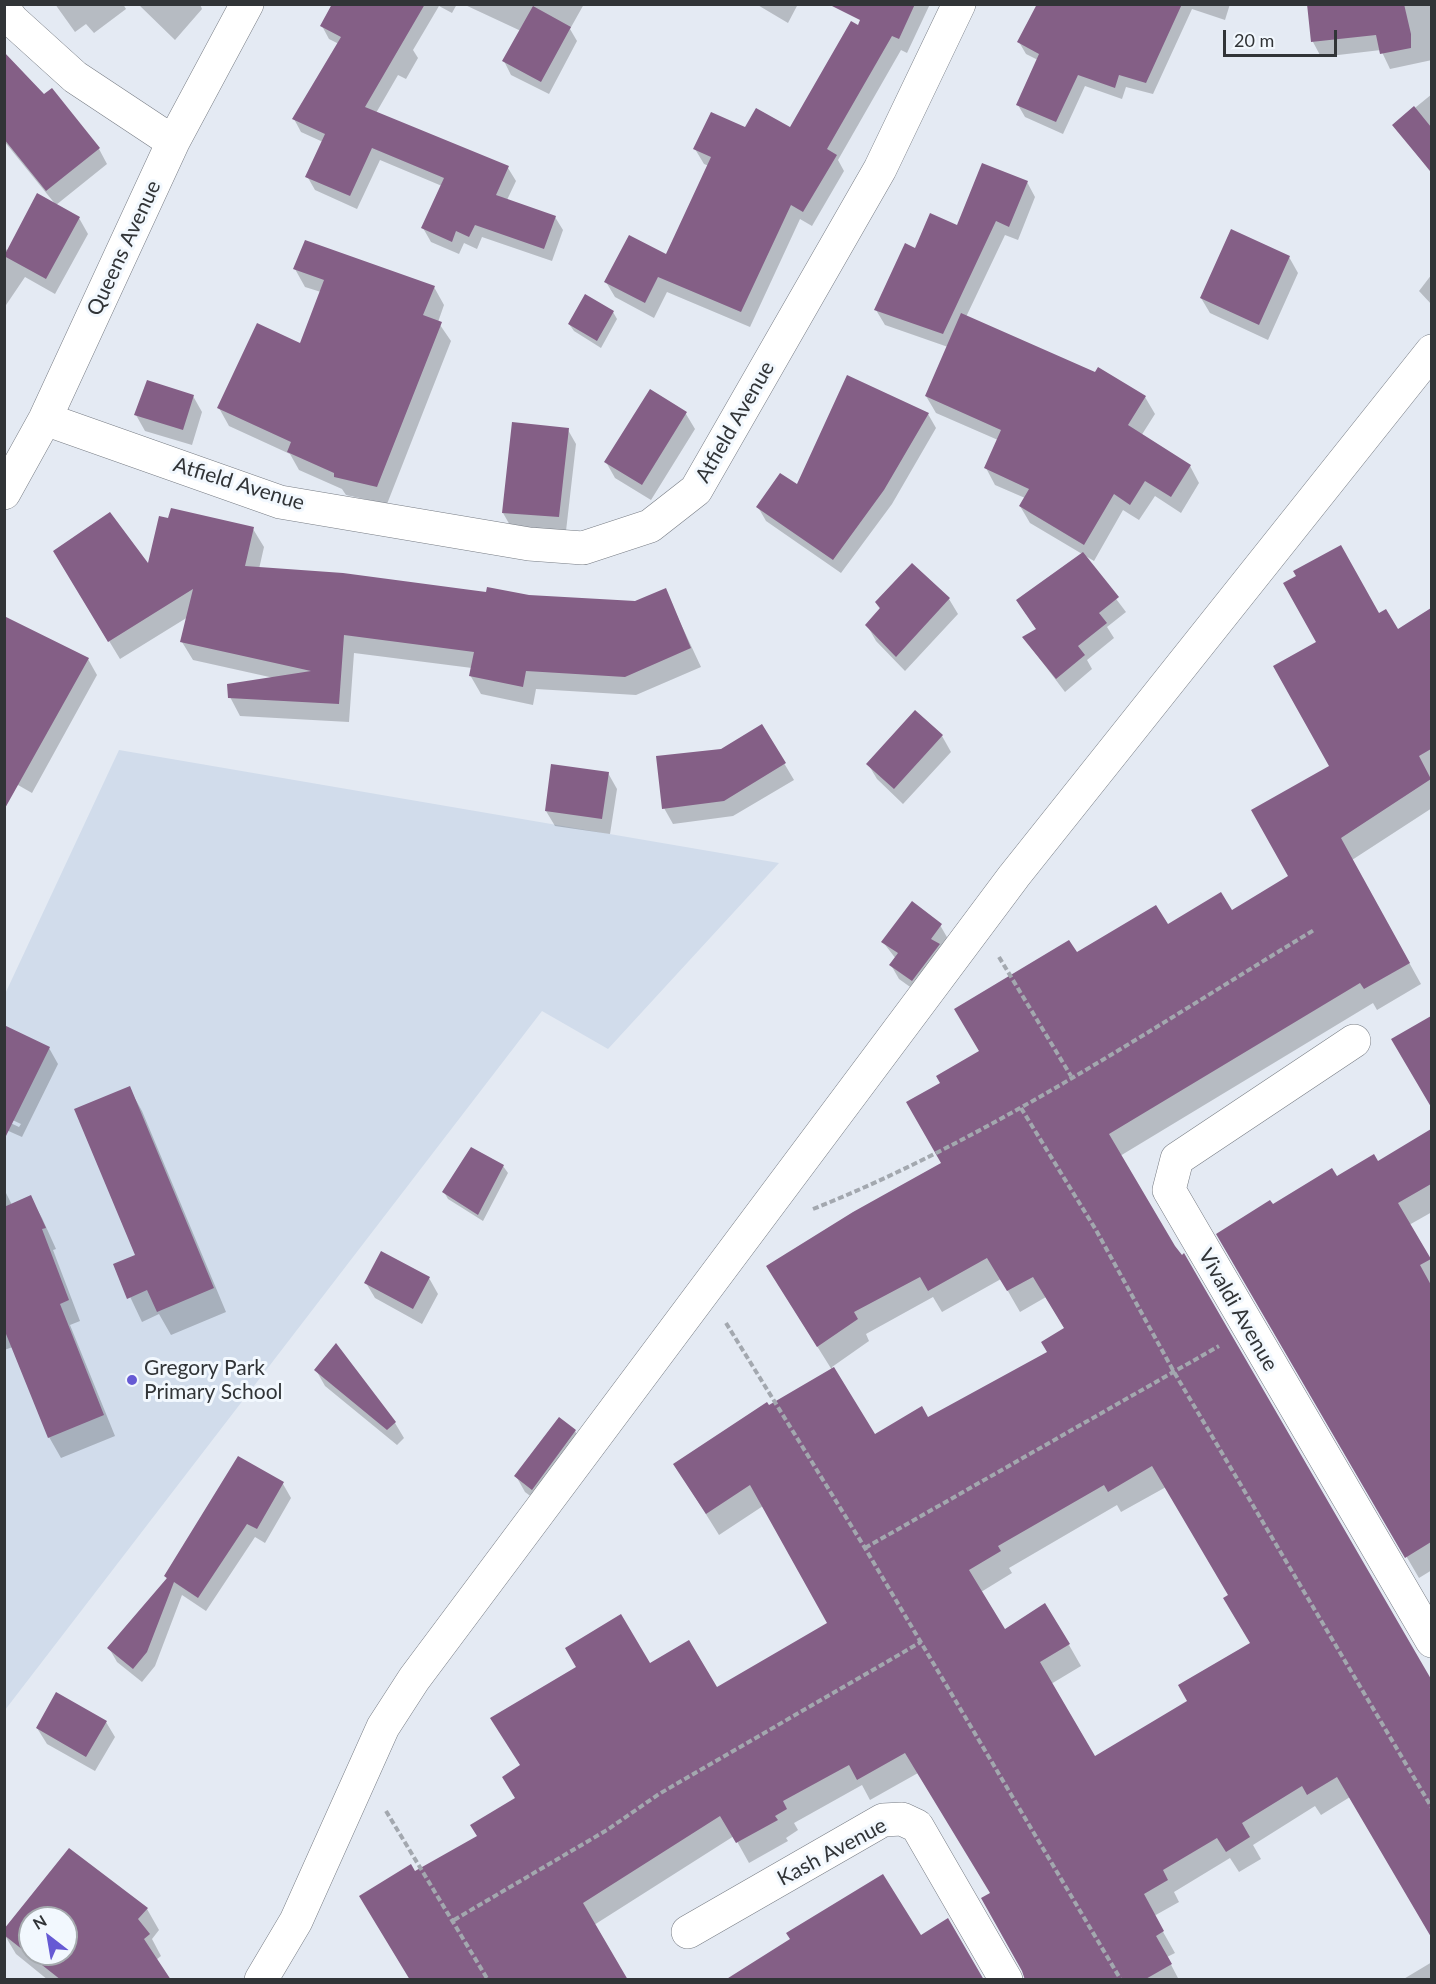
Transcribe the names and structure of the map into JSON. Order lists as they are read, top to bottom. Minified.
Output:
{"streets":{"street":["Queens Avenue","Atfield Avenue","Vivaldi Avenue","Kash Avenue"]},"crossings":[["Queens Avenue","Atfield Avenue"]],"places":["Gregory Park Primary School"],"scale_bar":"20 m","north":"top left"}
